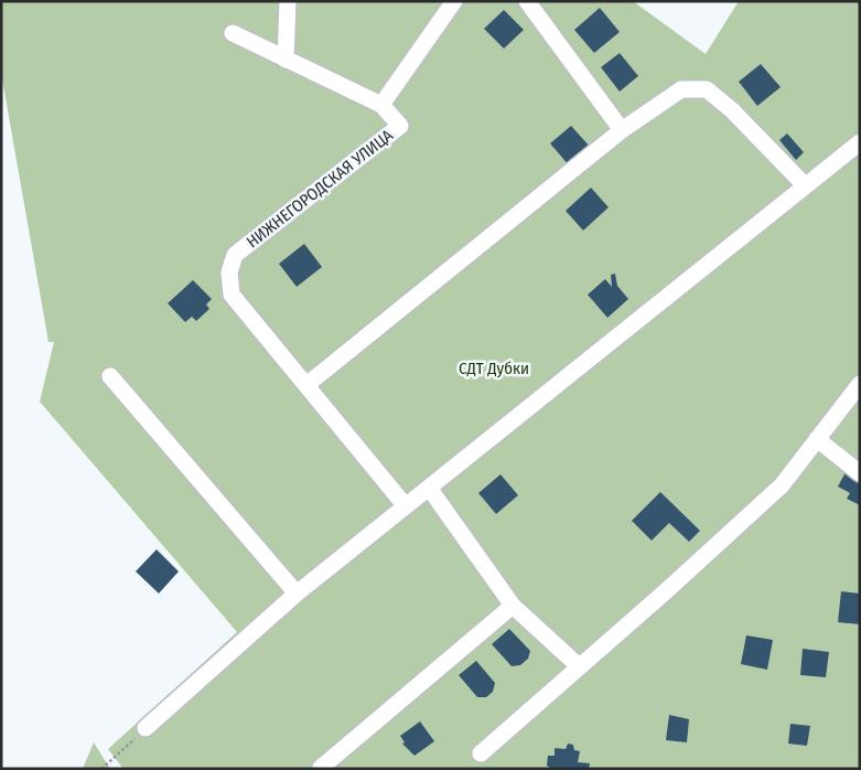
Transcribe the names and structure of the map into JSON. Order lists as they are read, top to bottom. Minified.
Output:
{"streets":{"street":["НИЖНЕГОРОДСКАЯ УЛИЦА"]},"parks":["СДТ Дубки"]}
